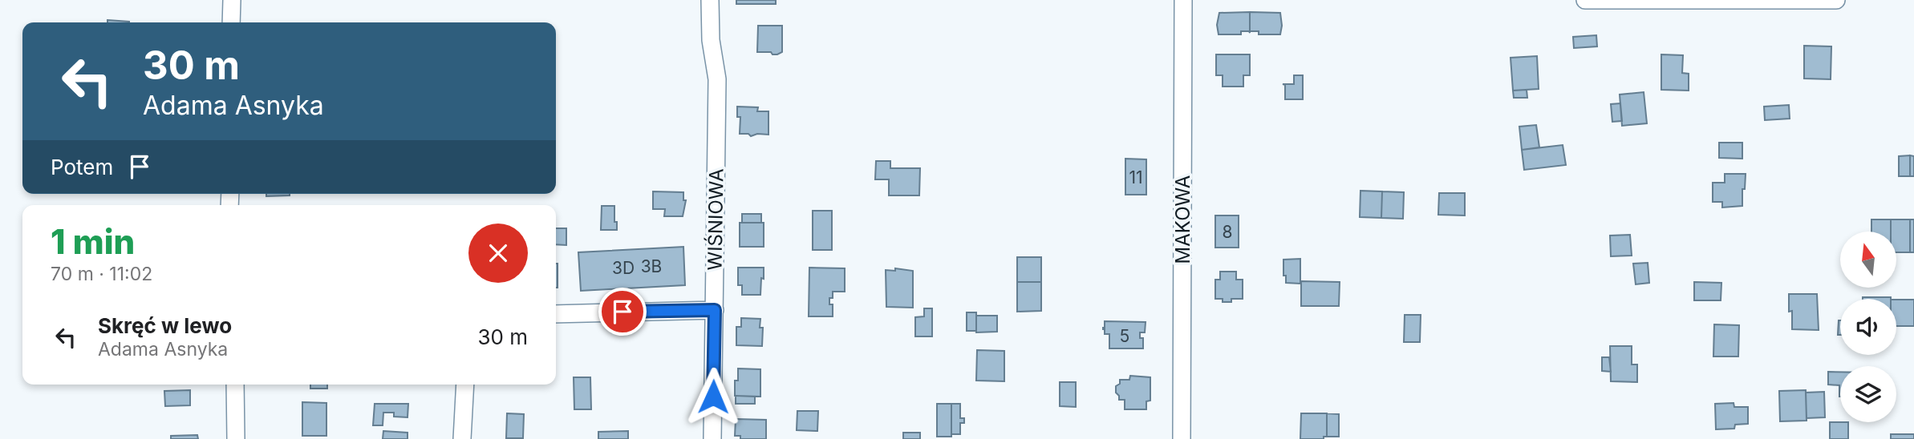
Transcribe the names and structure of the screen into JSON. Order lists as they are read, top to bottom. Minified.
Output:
{"streets":{"street":["WIŚNIOWA","MAKOWA"]},"house_numbers":["11","8","3B","3D","5"],"north":"top","page":{"turn":["30 m","Adama Asnyka"],"then":"Potem","heading":["1 min","70 m · 11:02"],"list":[{"name":"Skręć w lewo","note":"Adama Asnyka","value":"30 m"}]}}
